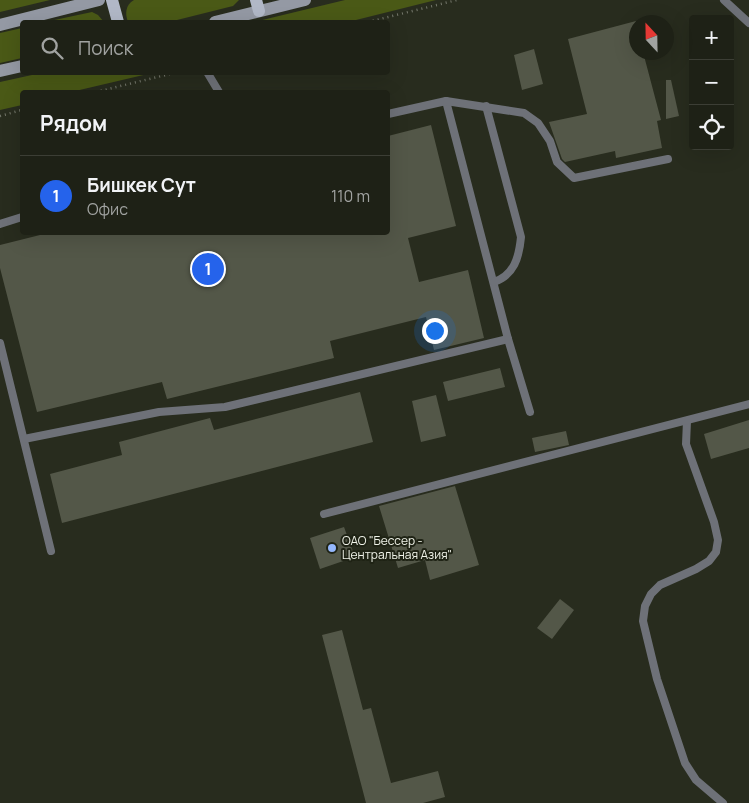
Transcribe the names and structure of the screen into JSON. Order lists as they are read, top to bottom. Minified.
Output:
{"places":["ОАО \"Бессер - Центральная Азия\""],"north":"top","page":{"map_buttons":["+","−"],"search":"Поиск","heading":"Рядом","list":[{"mark":"1","name":"Бишкек Сут","note":"Офис","value":"110 m"}],"pins":"1"}}
